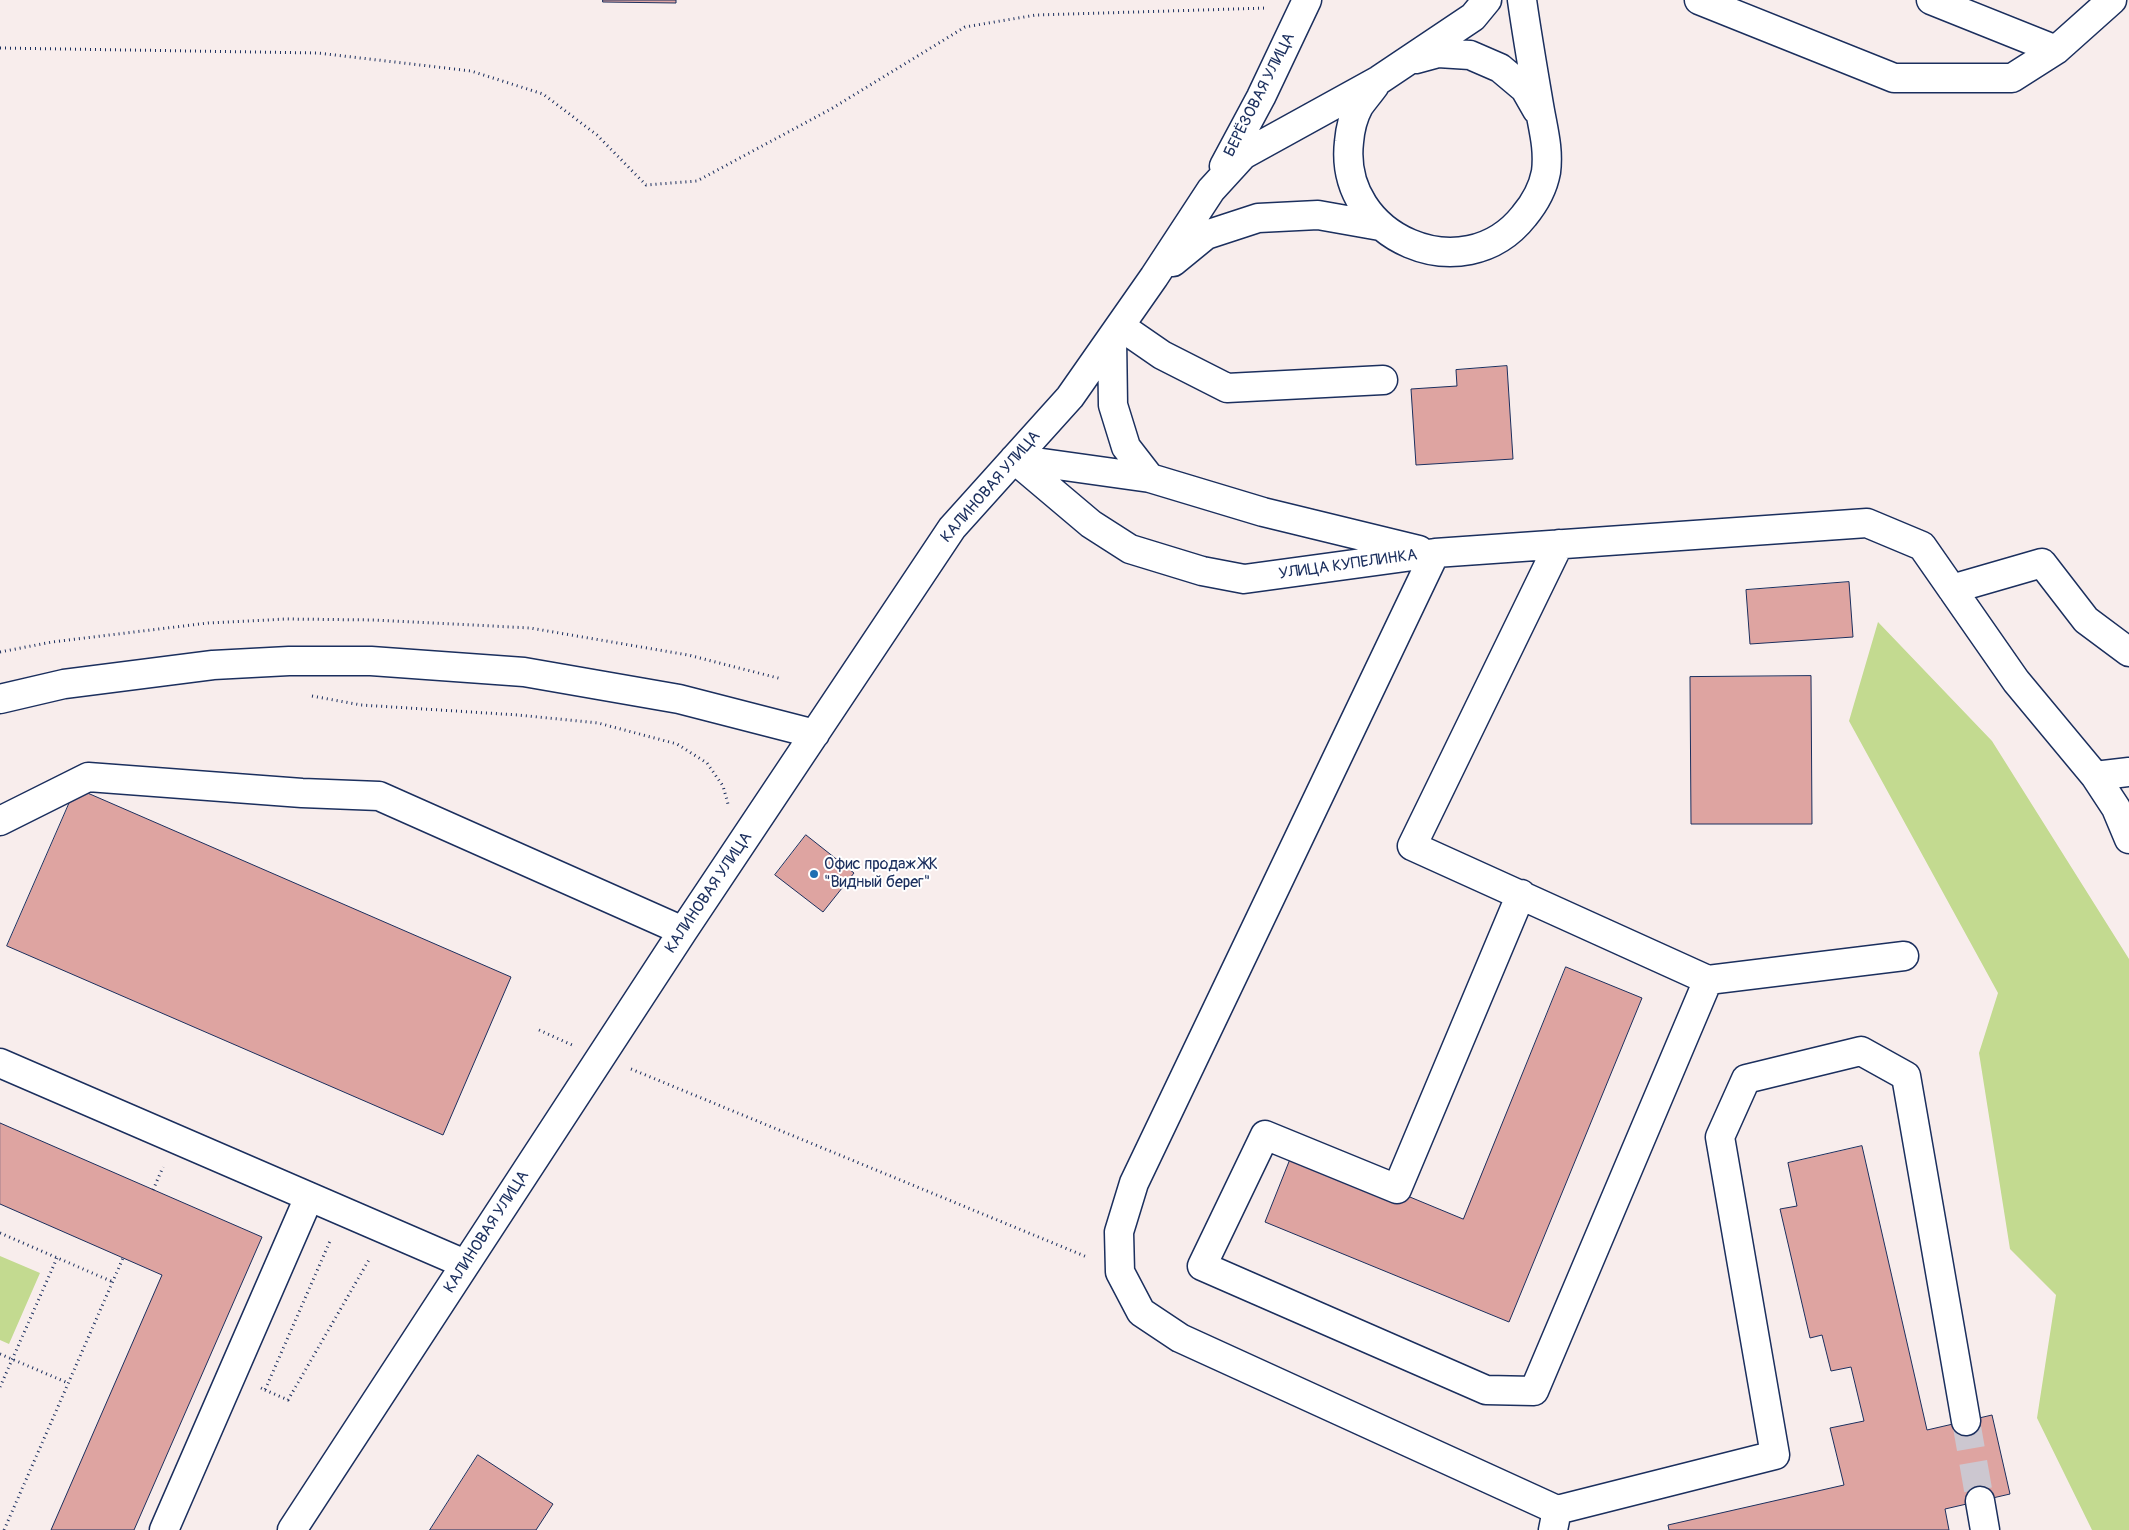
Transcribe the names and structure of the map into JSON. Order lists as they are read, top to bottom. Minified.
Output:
{"streets":{"street":["БЕРЁЗОВАЯ УЛИЦА","КАЛИНОВАЯ УЛИЦА","УЛИЦА КУПЕЛИНКА"]},"crossings":[["КАЛИНОВАЯ УЛИЦА","УЛИЦА КУПЕЛИНКА"]],"places":["Офис продаж ЖК \"Видный берег\""]}
